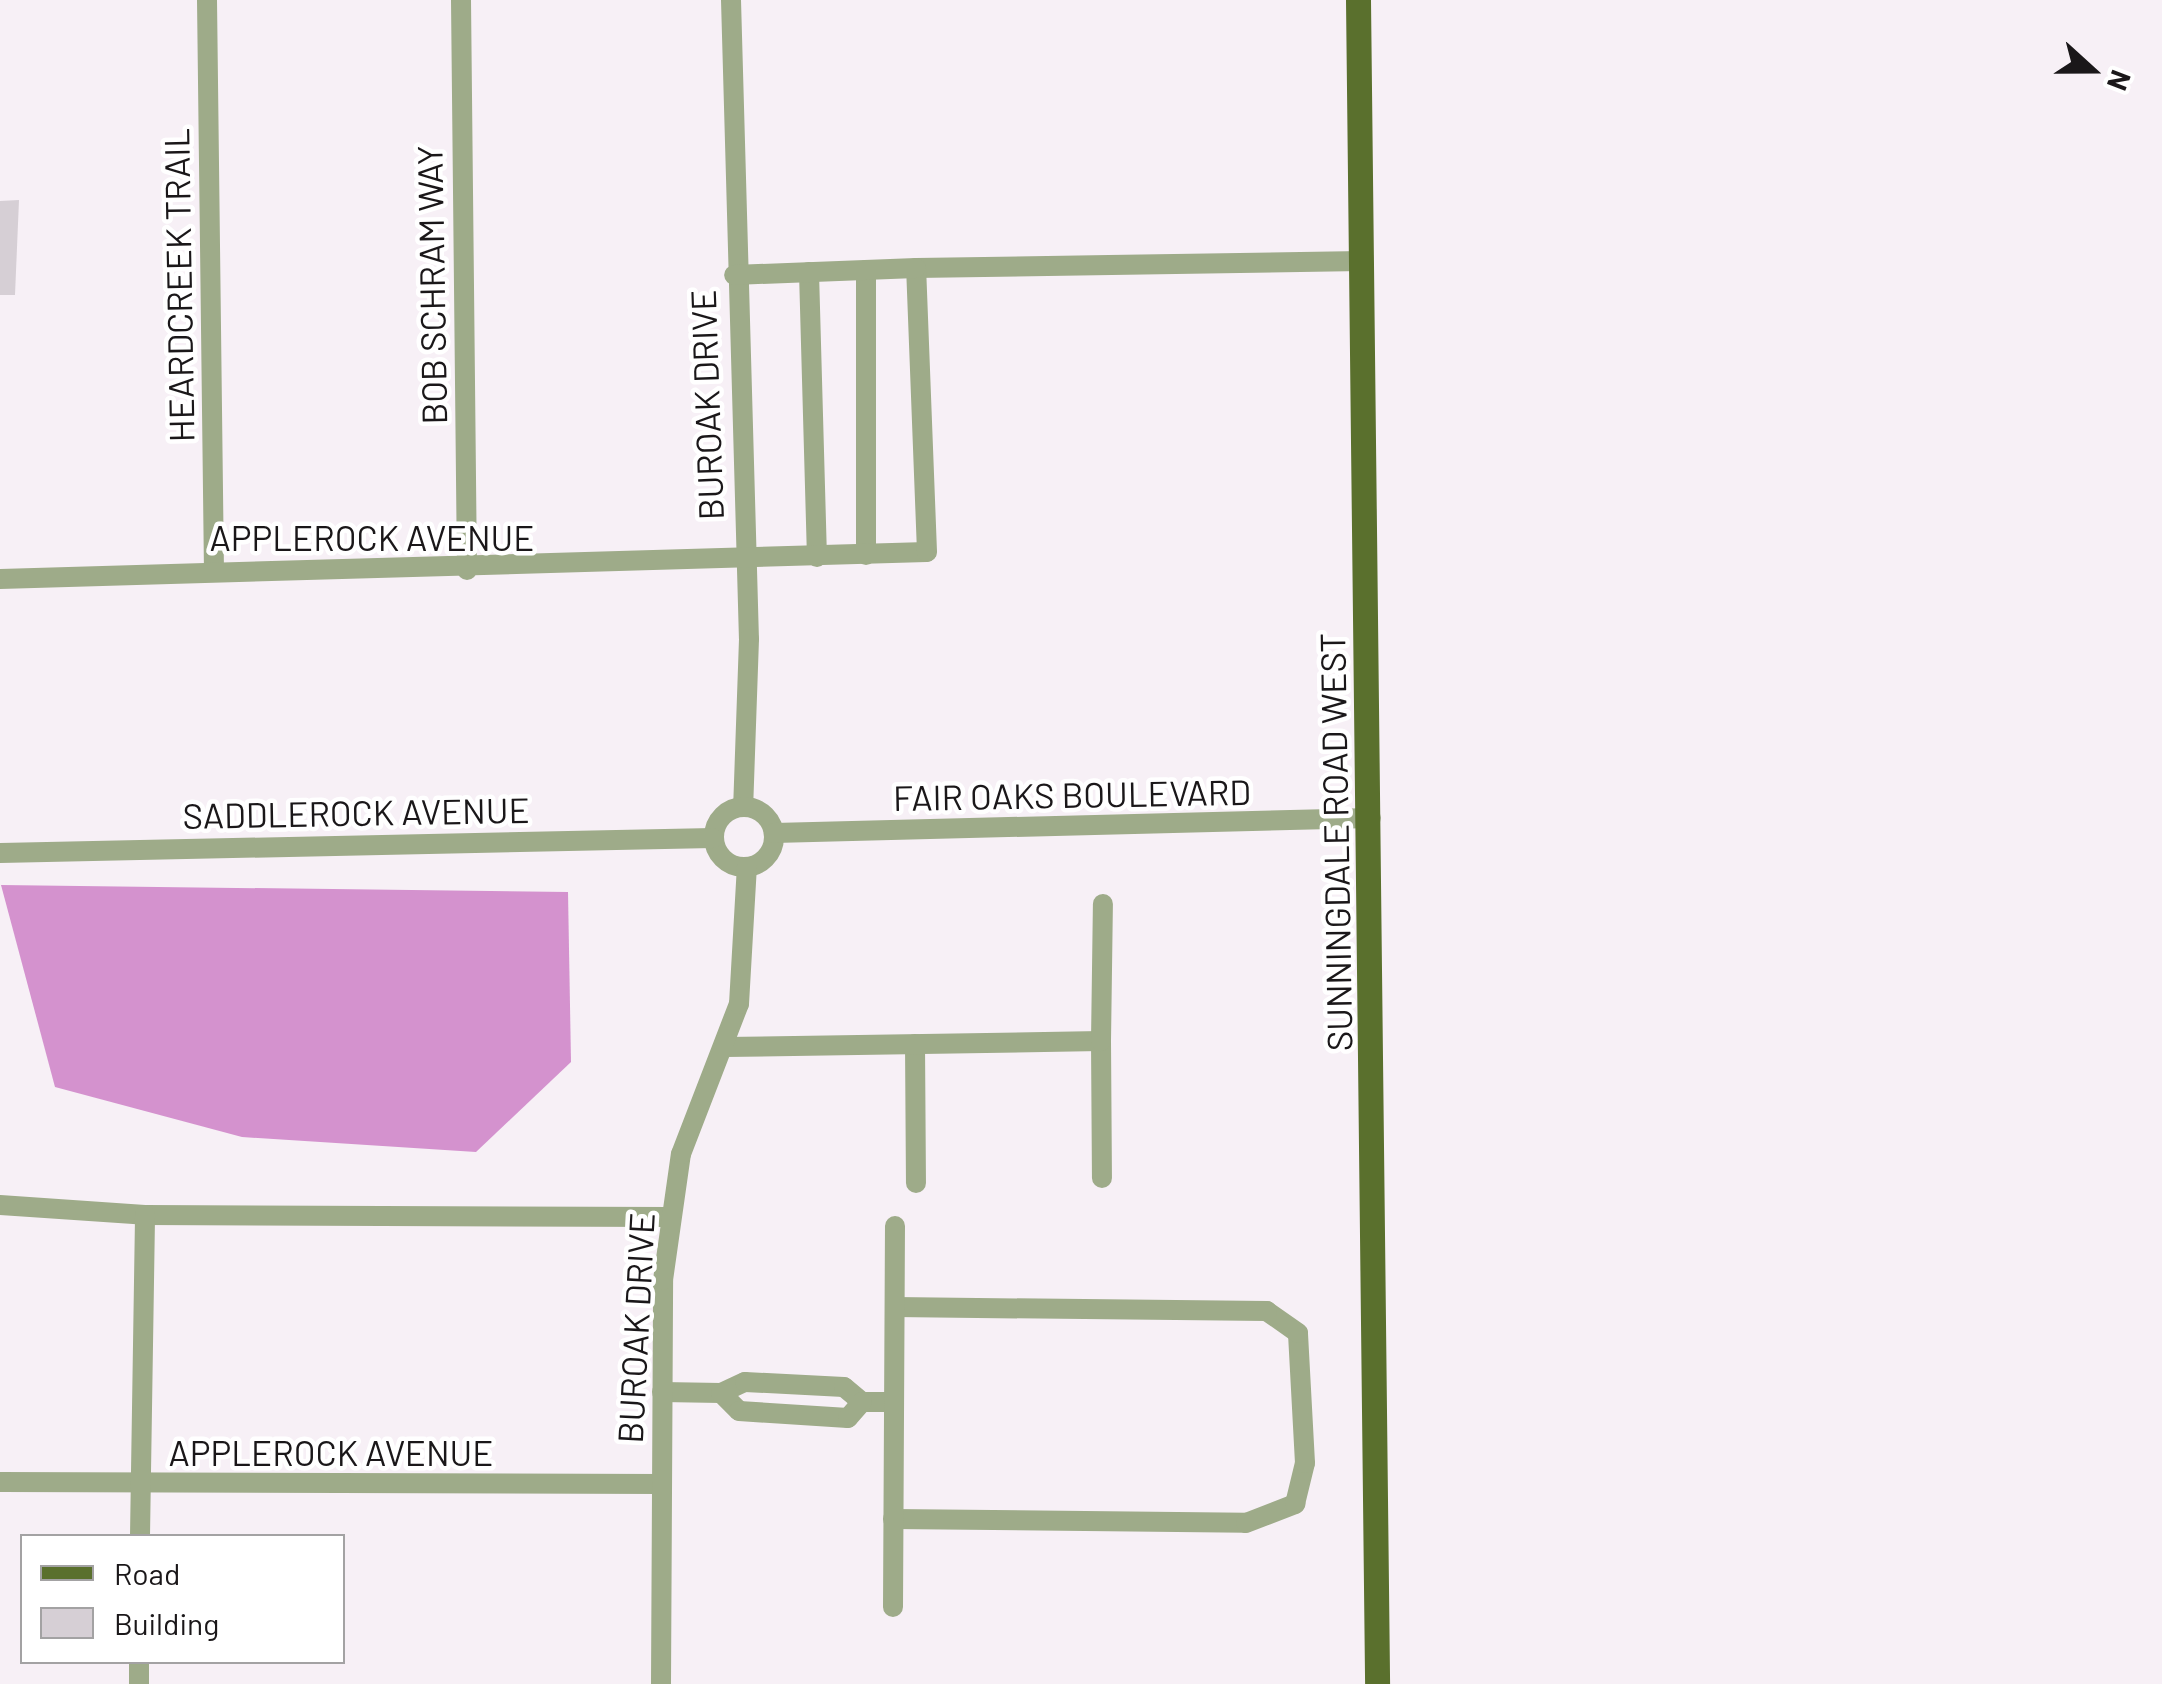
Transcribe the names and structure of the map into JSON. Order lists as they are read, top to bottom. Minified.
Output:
{"streets":{"main road":["SUNNINGDALE ROAD WEST"],"street":["HEARDCREEK TRAIL","BOB SCHRAM WAY","BUROAK DRIVE","APPLEROCK AVENUE","FAIR OAKS BOULEVARD","SADDLEROCK AVENUE"]},"crossings":[["HEARDCREEK TRAIL","APPLEROCK AVENUE"],["BOB SCHRAM WAY","APPLEROCK AVENUE"],["BUROAK DRIVE","APPLEROCK AVENUE"],["BUROAK DRIVE","FAIR OAKS BOULEVARD"],["BUROAK DRIVE","SADDLEROCK AVENUE"],["FAIR OAKS BOULEVARD","SADDLEROCK AVENUE"],["FAIR OAKS BOULEVARD","SUNNINGDALE ROAD WEST"]],"legend":["Road","Building"],"north":"right"}
